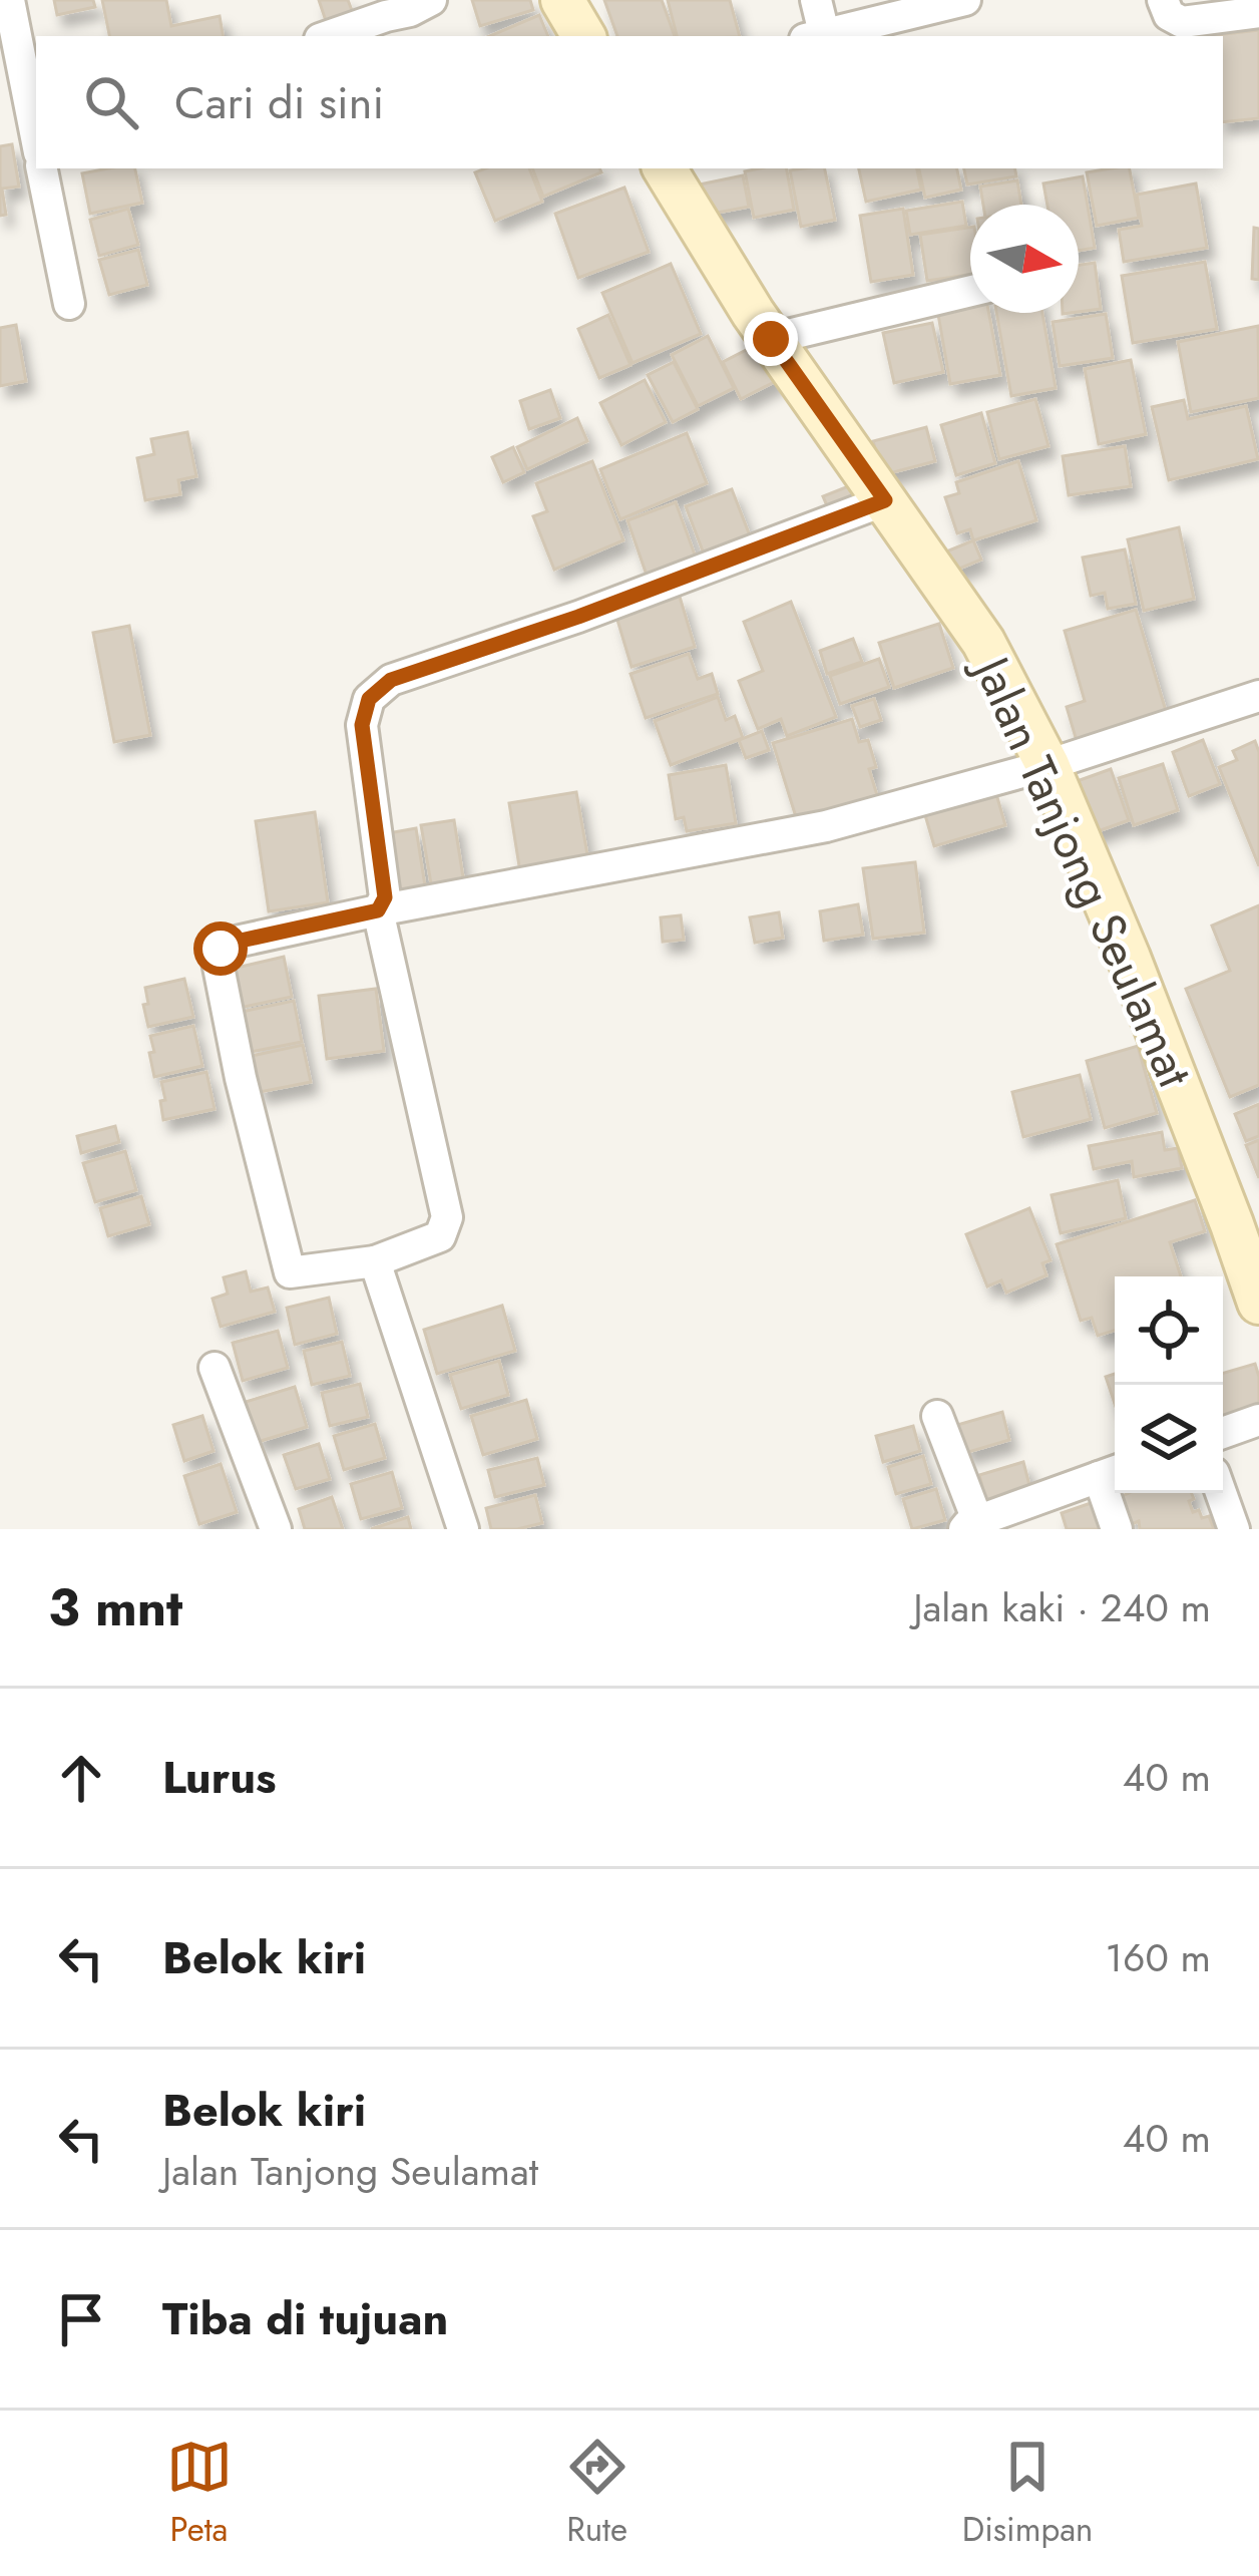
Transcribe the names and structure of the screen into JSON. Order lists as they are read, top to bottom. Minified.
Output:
{"streets":{"street":["Jalan Tanjong Seulamat"]},"north":"right","page":{"search":"Cari di sini","heading":["3 mnt","Jalan kaki · 240 m"],"list":[["Lurus","40 m"],["Belok kiri","160 m"],["Belok kiri","Jalan Tanjong Seulamat","40 m"],"Tiba di tujuan"],"nav":["Peta","Rute","Disimpan"]}}
